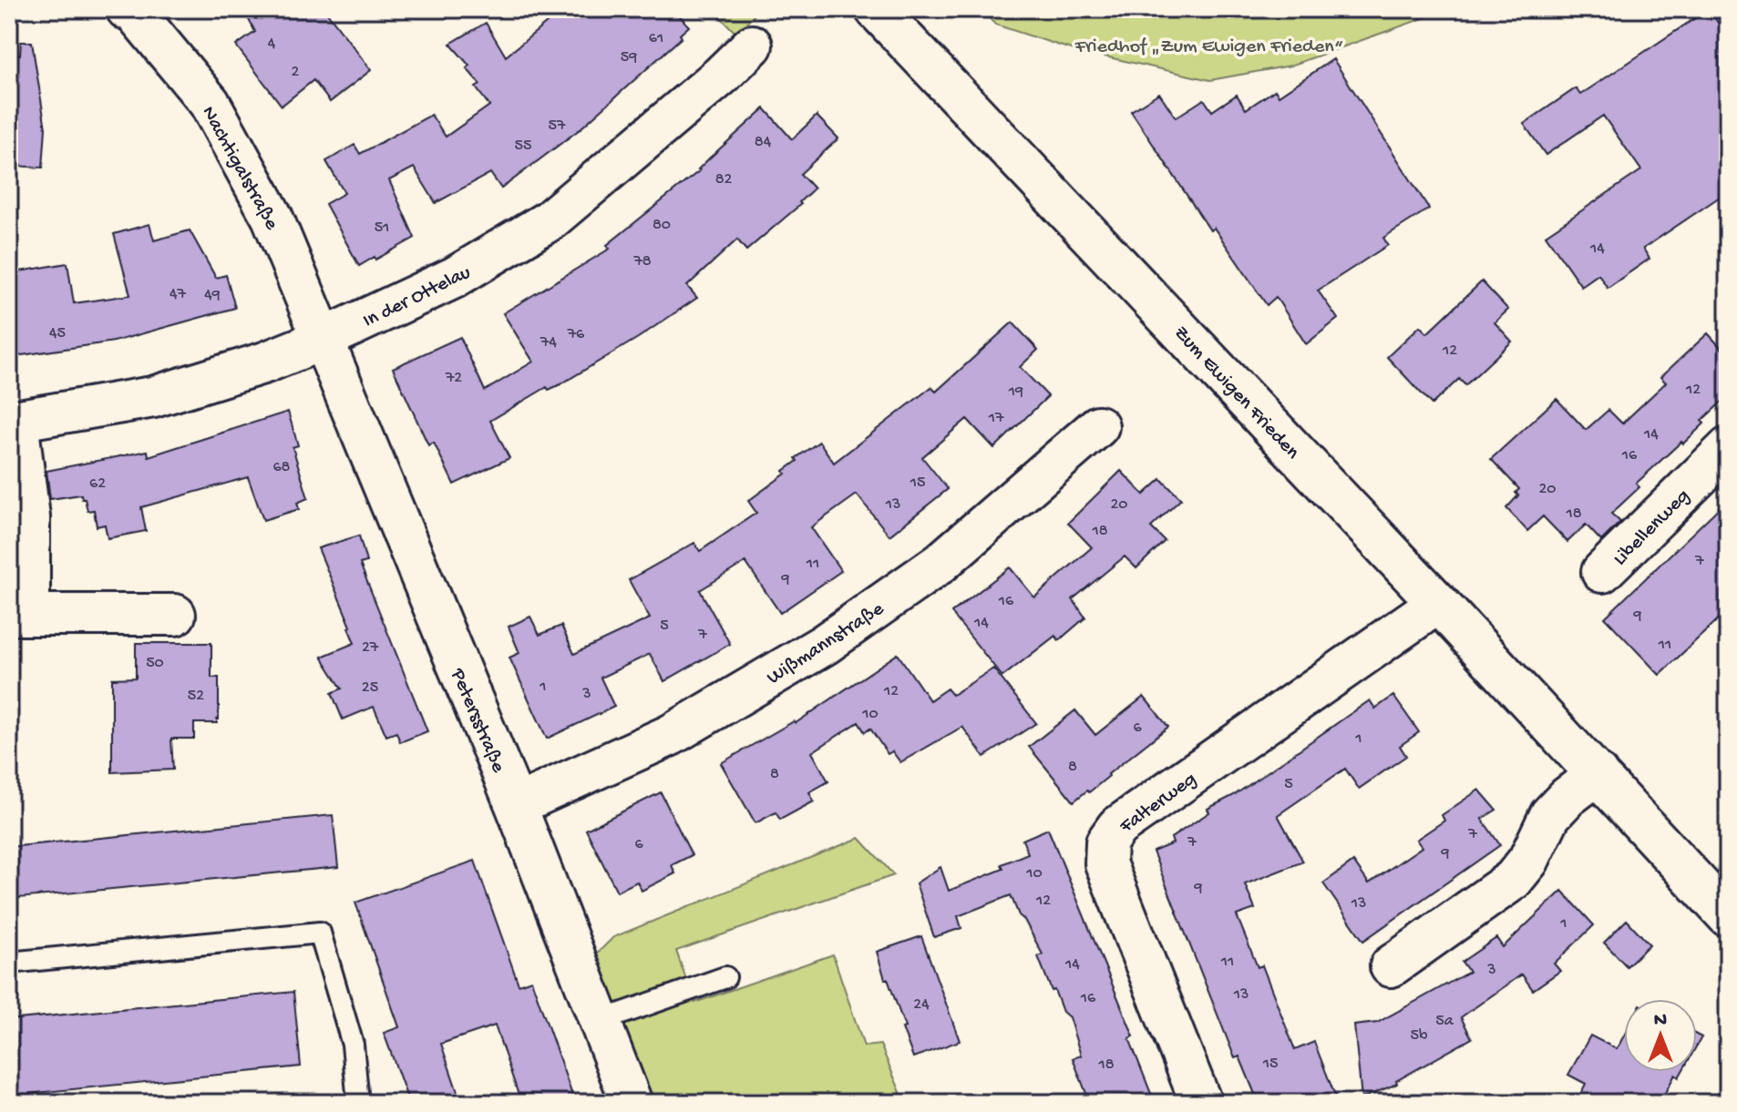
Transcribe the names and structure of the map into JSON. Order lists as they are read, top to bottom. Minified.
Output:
{"streets":{"street":["Nachtigalstraße","In der Ottelau","Zum Ewigen Frieden","Libellenweg","Wißmannstraße","Petersstraße","Falterweg"]},"crossings":[["Nachtigalstraße","In der Ottelau"],["Nachtigalstraße","Petersstraße"],["In der Ottelau","Petersstraße"],["Zum Ewigen Frieden","Falterweg"],["Wißmannstraße","Petersstraße"]],"parks":["Friedhof „Zum Ewigen Frieden“"],"house_numbers":["61","4","59","2","57","84","55","82","80","51","14","78","47","49","45","76","74","12","72","12","19","17","14","16","68","15","62","20","13","20","18","18","7","11","9","16","9","14","5","7","11","27","50","1","25","12","3","52","10","6","1","8","8","5","7","7","6","9","10","9","12","13","1","11","14","3","13","16","24","5a","5b","15","18"],"north":"top"}
